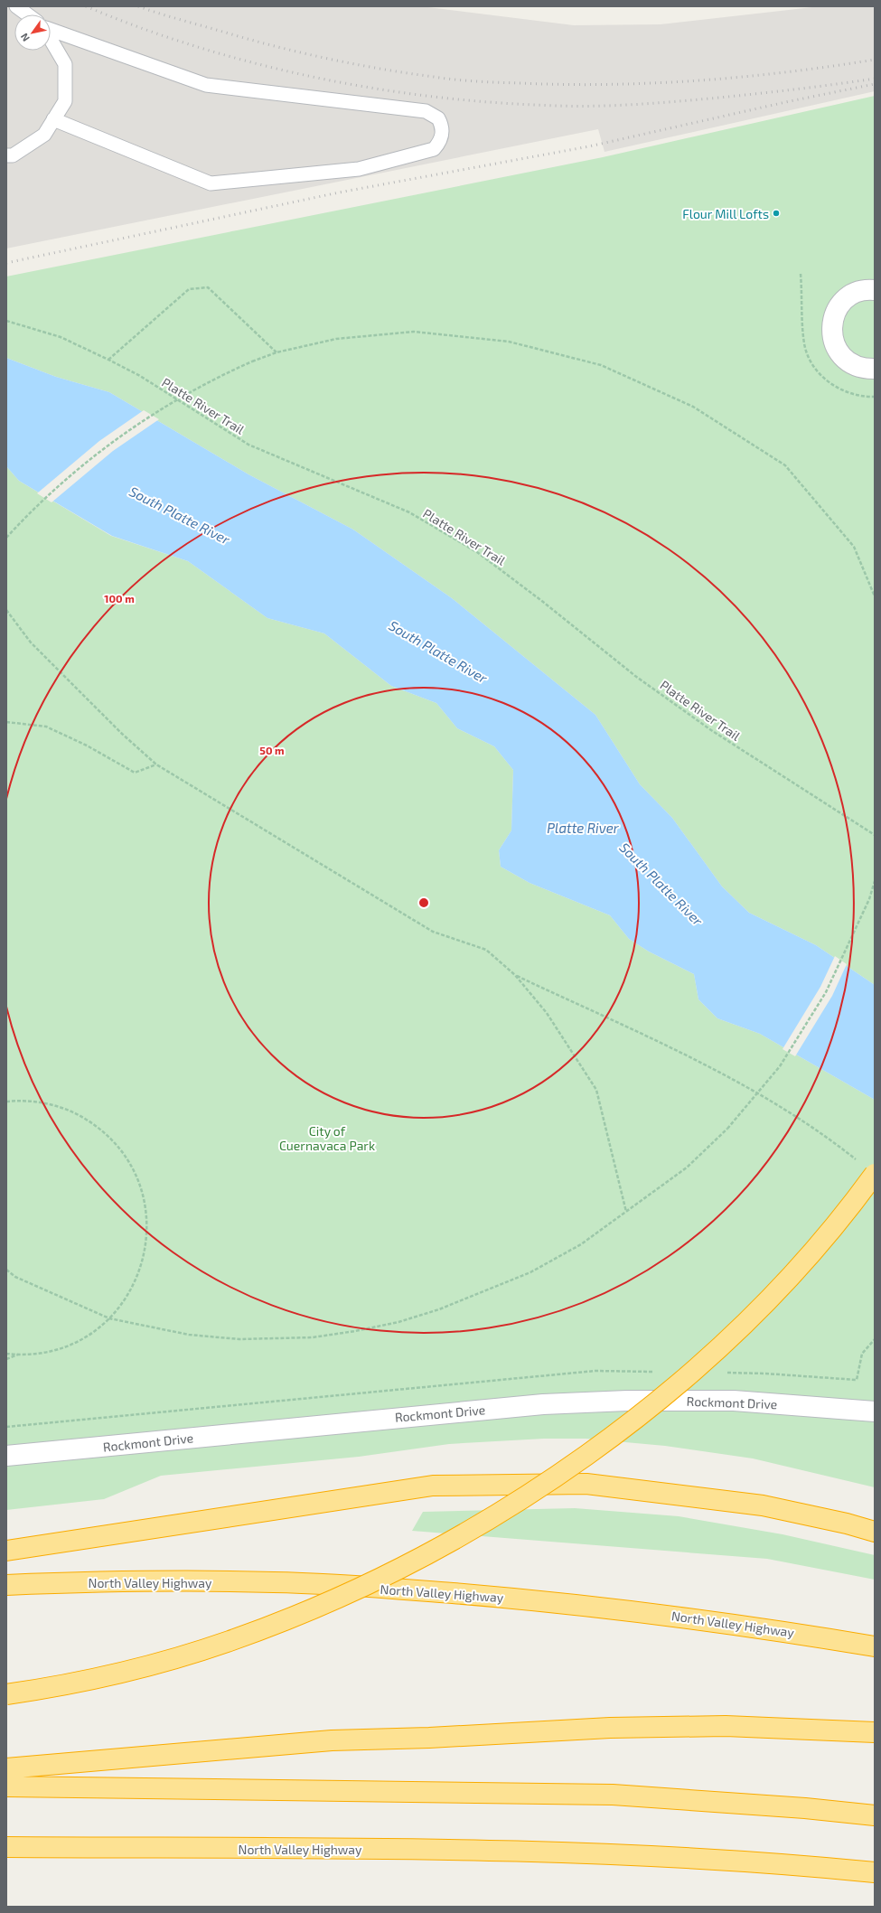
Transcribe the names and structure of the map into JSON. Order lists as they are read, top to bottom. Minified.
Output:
{"streets":{"highway":["North Valley Highway"],"street":["Rockmont Drive"],"path":["Platte River Trail"]},"water":["South Platte River","Platte River"],"parks":["City of Cuernavaca Park"],"places":["Flour Mill Lofts"],"north":"bottom left","rings":["100 m","50 m"]}
